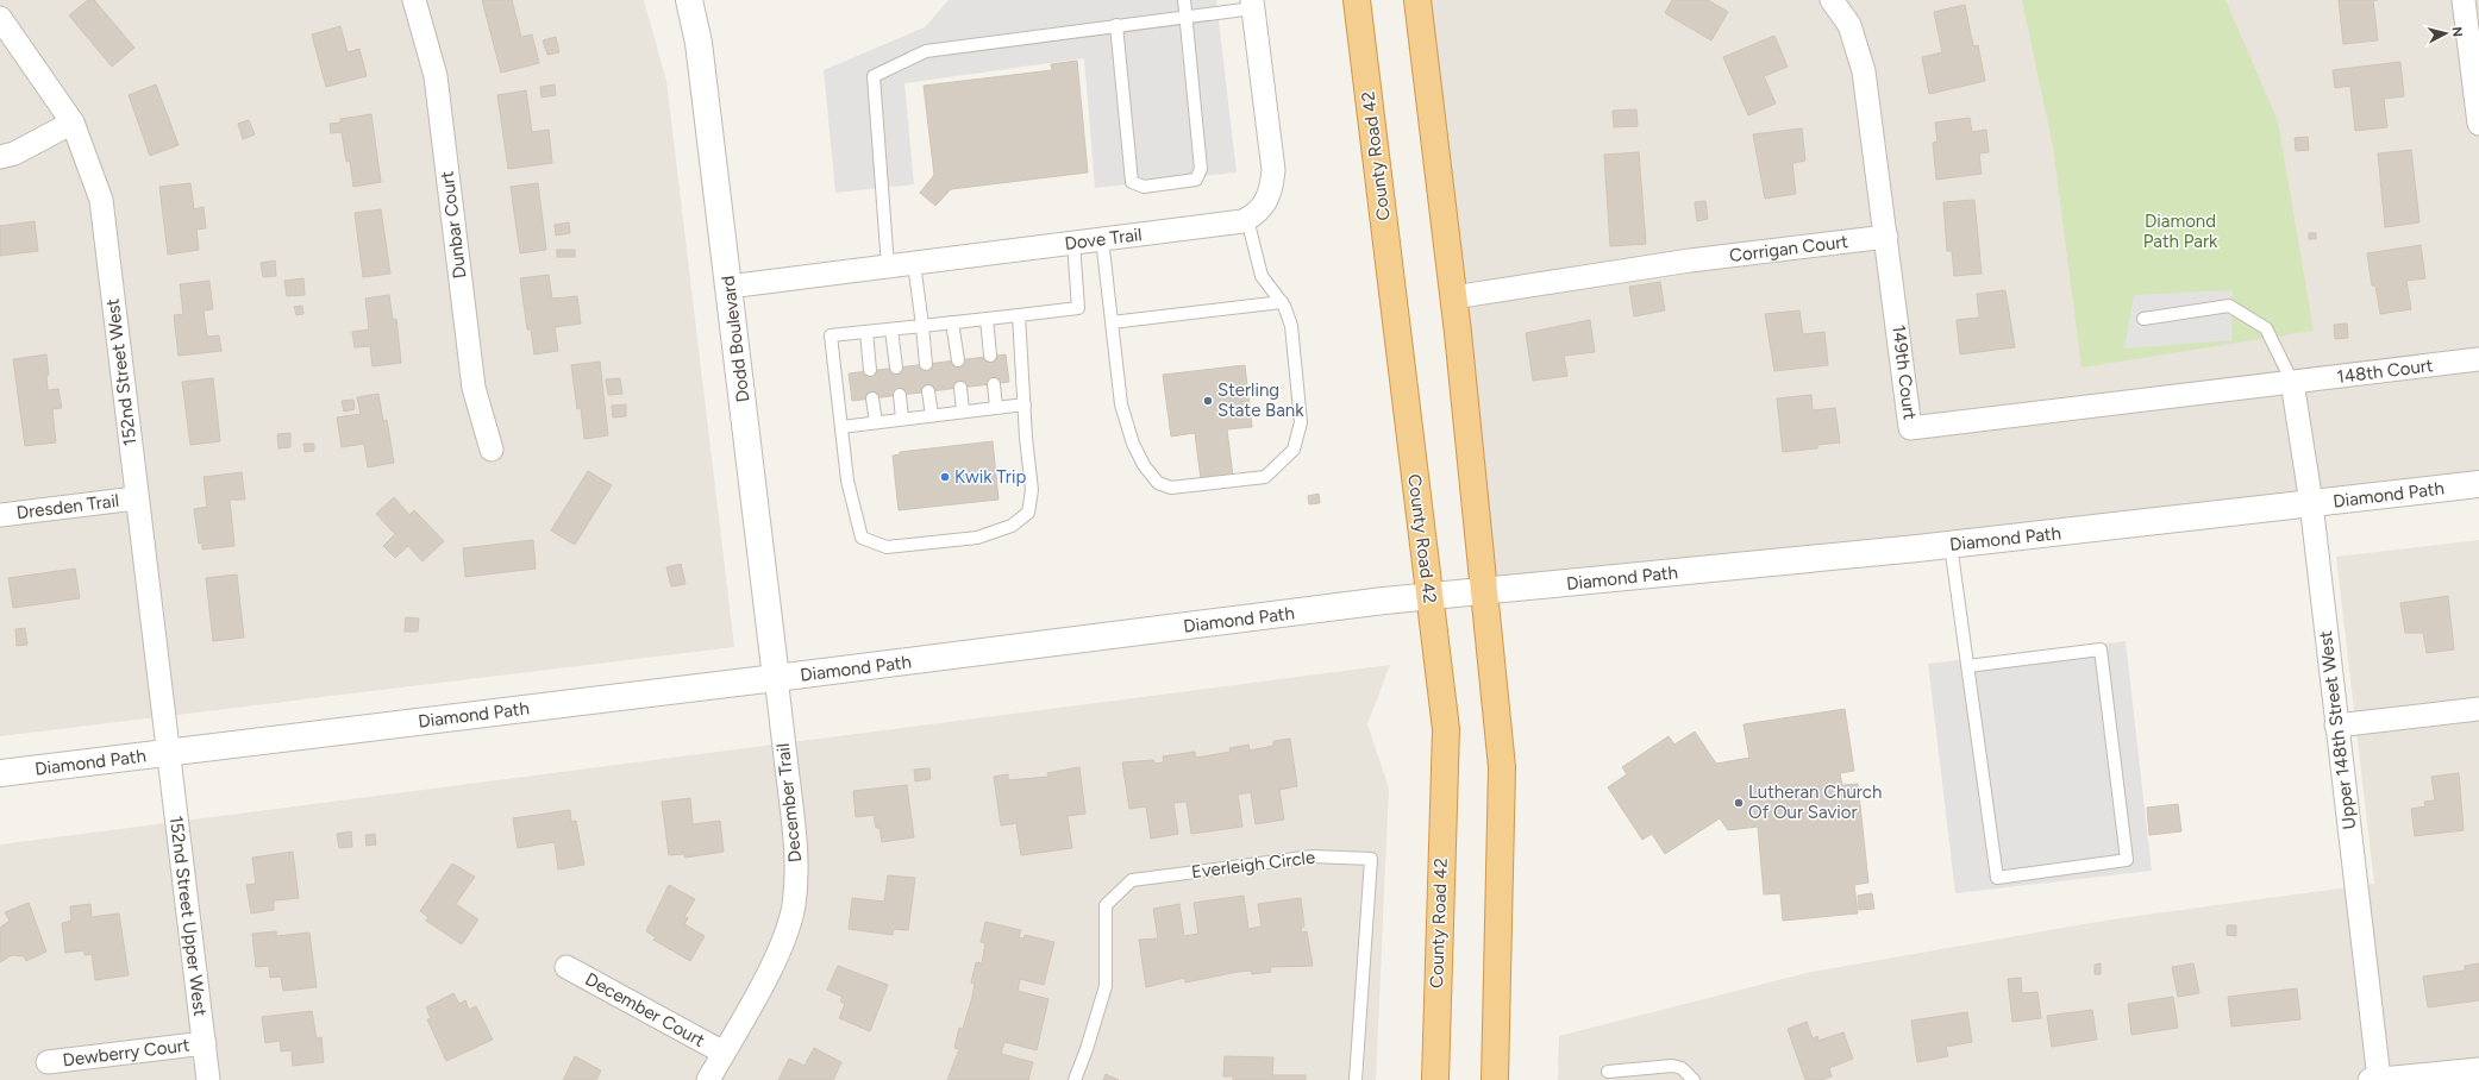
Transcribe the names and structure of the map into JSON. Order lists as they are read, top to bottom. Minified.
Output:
{"streets":{"highway":["County Road 42"],"street":["Dunbar Court","Dove Trail","Corrigan Court","Dodd Boulevard","148th Court","152nd Street West","149th Court","Diamond Path","Dresden Trail","Upper 148th Street West","December Trail","152nd Street Upper West","December Court","Dewberry Court"],"lane":["Everleigh Circle"]},"crossings":[["County Road 42","Diamond Path"],["Dove Trail","Dodd Boulevard"],["Corrigan Court","149th Court"],["Dodd Boulevard","Diamond Path"],["Dodd Boulevard","December Trail"],["148th Court","149th Court"],["148th Court","Upper 148th Street West"],["152nd Street West","Diamond Path"],["152nd Street West","Dresden Trail"],["152nd Street West","152nd Street Upper West"],["149th Court","Upper 148th Street West"],["Diamond Path","Upper 148th Street West"],["Diamond Path","December Trail"],["Diamond Path","152nd Street Upper West"],["December Trail","December Court"],["152nd Street Upper West","Dewberry Court"]],"parks":["Diamond Path Park"],"places":["Sterling State Bank","Kwik Trip","Lutheran Church Of Our Savior"],"north":"right"}
